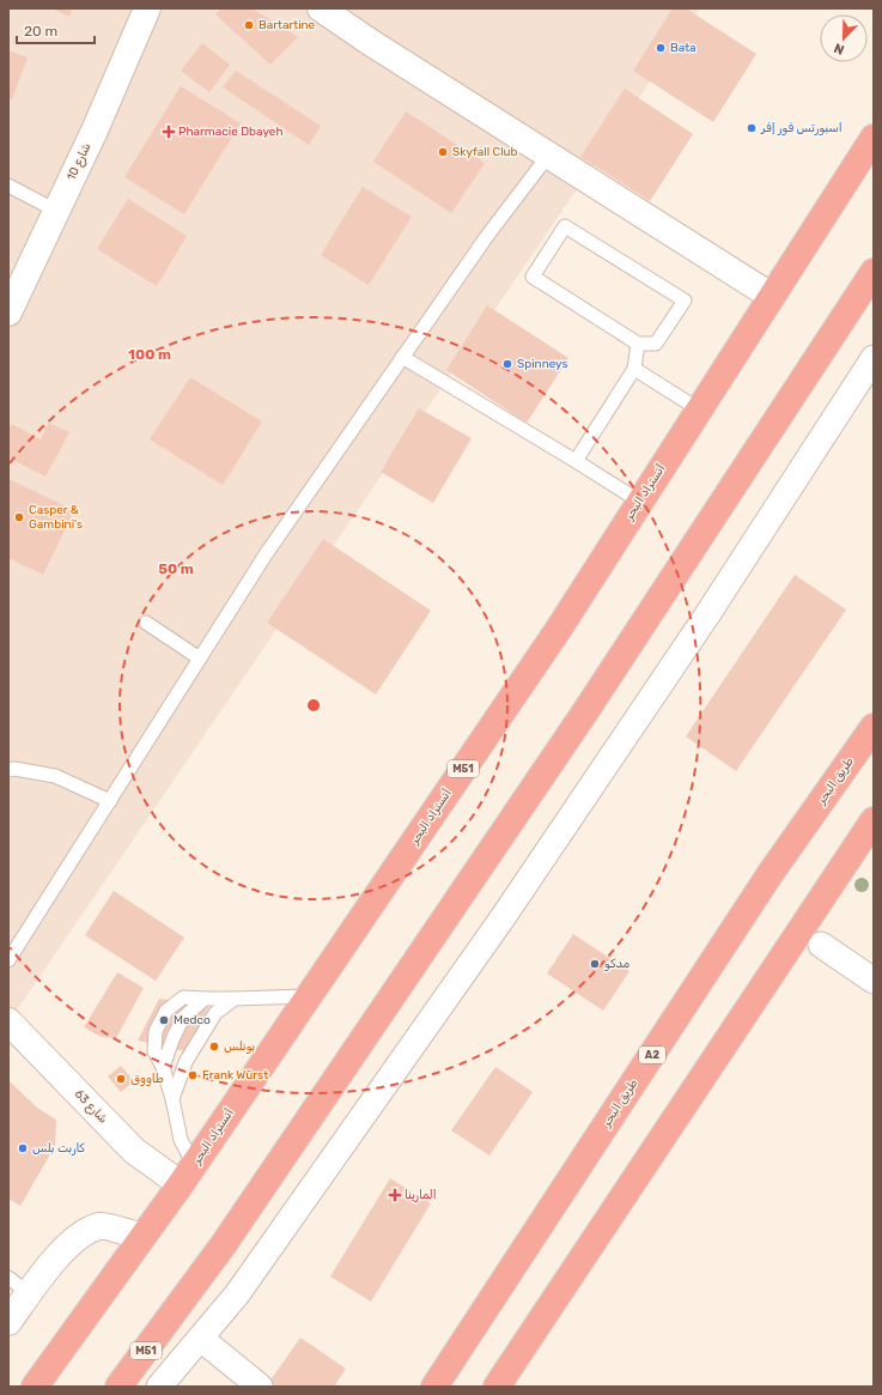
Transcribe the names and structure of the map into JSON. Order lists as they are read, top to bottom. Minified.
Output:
{"streets":{"highway":["أتستراد البحر","M51","طريق البحر","A2"],"street":["شارع 10","شارع 63"]},"crossings":[["أتستراد البحر","شارع 63"]],"places":{"other":["Bartartine","Bata","اسبورتس فور إفر","Skyfall Club","Spinneys","Casper & Gambini's","مدكو","Medco","بونلس","Frank Würst","طاووق","كاربت بلس"],"health":["Pharmacie Dbayeh","المارينا"]},"scale_bar":"20 m","north":"bottom left","rings":["100 m","50 m"]}
